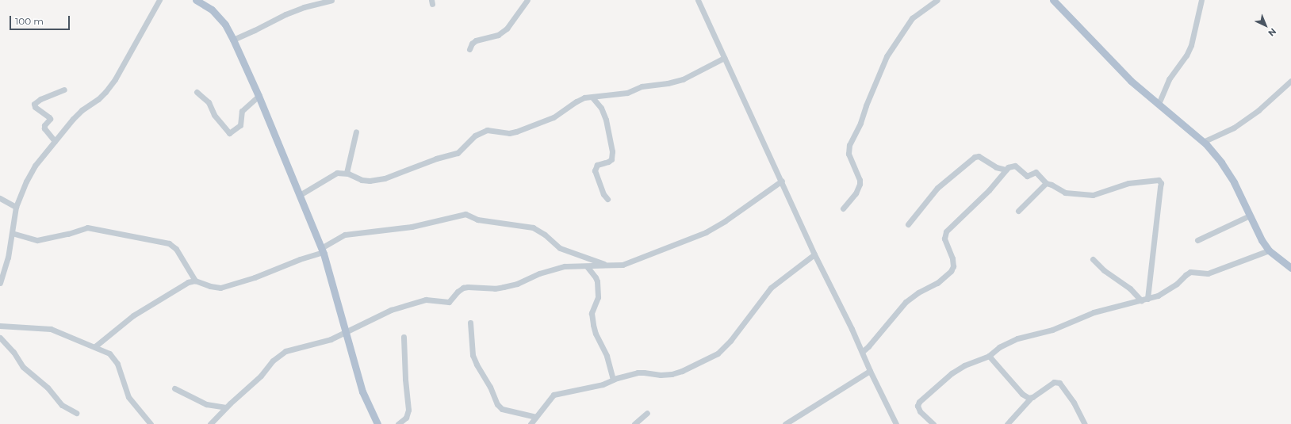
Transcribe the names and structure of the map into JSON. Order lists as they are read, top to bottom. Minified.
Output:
{"scale_bar":"100 m","north":"bottom right"}
